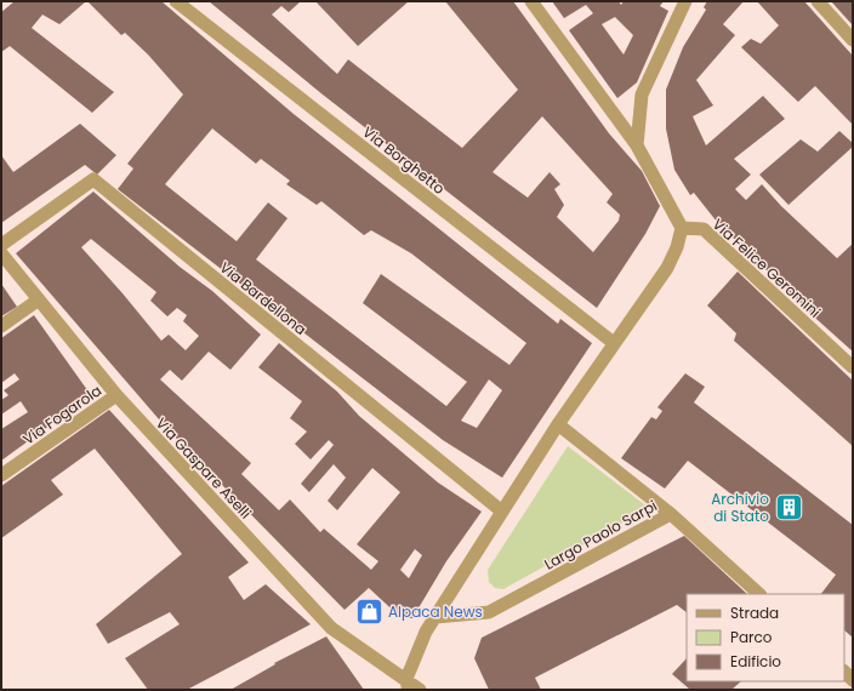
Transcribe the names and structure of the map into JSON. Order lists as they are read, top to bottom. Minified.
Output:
{"streets":{"street":["Via Borghetto","Via Felice Geromini","Via Bardellona","Via Fogarola","Via Gaspare Aselli","Largo Paolo Sarpi"]},"crossings":[["Via Fogarola","Via Gaspare Aselli"]],"places":{"building":["Archivio di Stato"],"shop":["Alpaca News"]},"legend":["Strada","Parco","Edificio"]}
